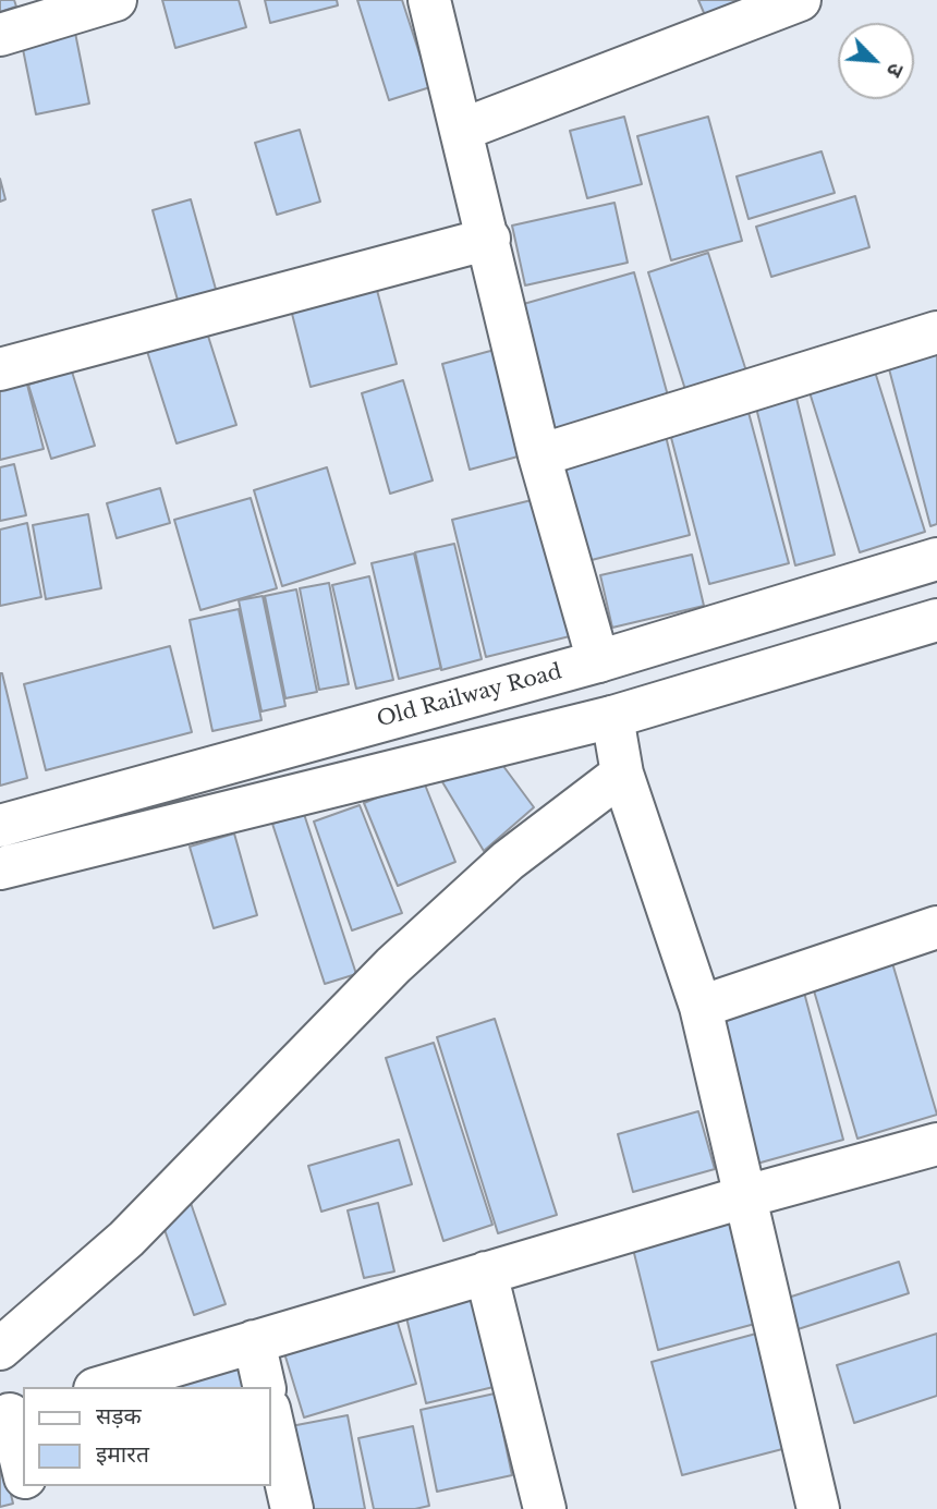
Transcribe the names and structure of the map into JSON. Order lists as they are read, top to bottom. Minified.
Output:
{"streets":{"street":["Old Railway Road"]},"legend":["सड़क","इमारत"],"north":"bottom right"}
